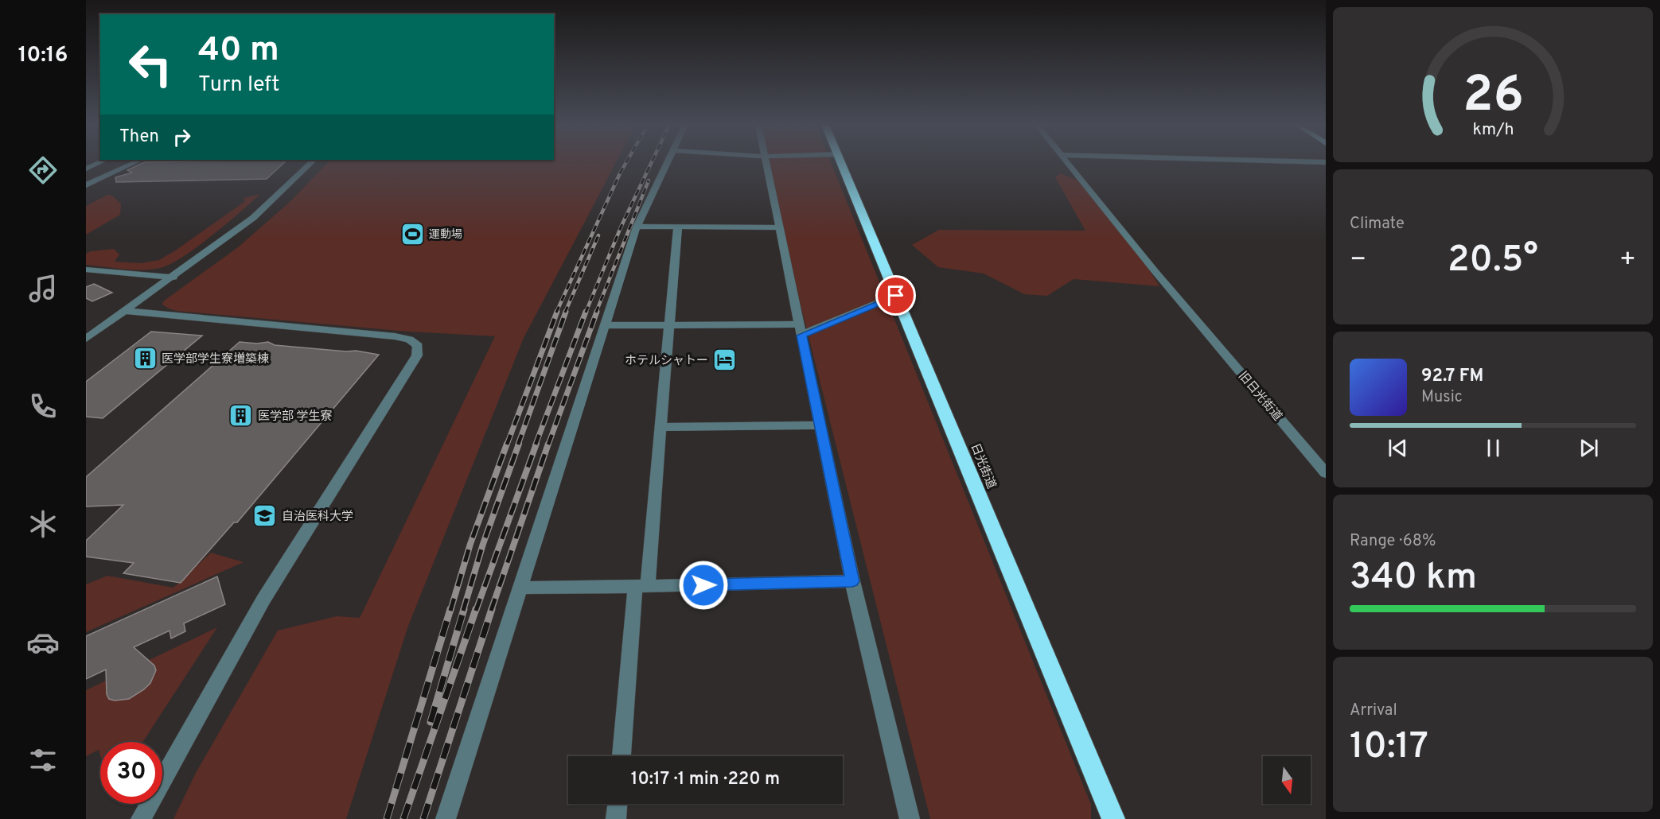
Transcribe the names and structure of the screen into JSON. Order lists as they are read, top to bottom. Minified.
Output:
{"streets":{"highway":["日光街道"],"street":["旧日光街道"]},"places":{"sports":["運動場"],"building":["医学部学生寮増築棟","医学部 学生寮"],"hotel":["ホテルシャトー"],"school or university":["自治医科大学"]},"north":"bottom","page":{"tabs":"10:16","turn":["40 m","Turn left"],"then":"Then","tile":["Climate",["Range · 68%","340 km"],["Arrival","10:17"]],"heat":["−","20.5°","+"],"song":["92.7 FM","Music"],"limit":"30","trip":"10:17 · 1 min · 220 m","gauge":["26","km/h"]}}
